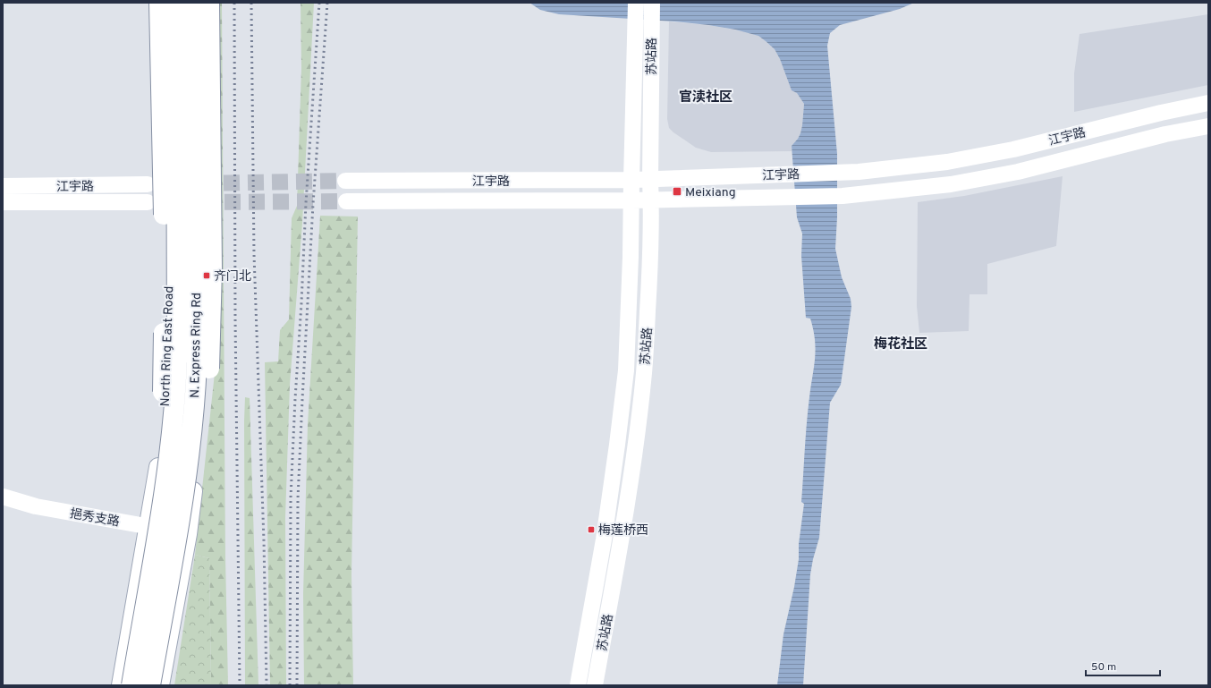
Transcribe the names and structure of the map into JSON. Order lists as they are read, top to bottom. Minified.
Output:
{"streets":{"highway":["N. Express Ring Rd"],"main road":["苏站路","江宇路","North Ring East Road","挹秀支路"]},"crossings":[["苏站路","江宇路"],["North Ring East Road","挹秀支路"]],"districts":["官渎社区","梅花社区"],"places":{"transit":["Meixiang","齐门北","梅莲桥西"]},"scale_bar":"50 m"}
